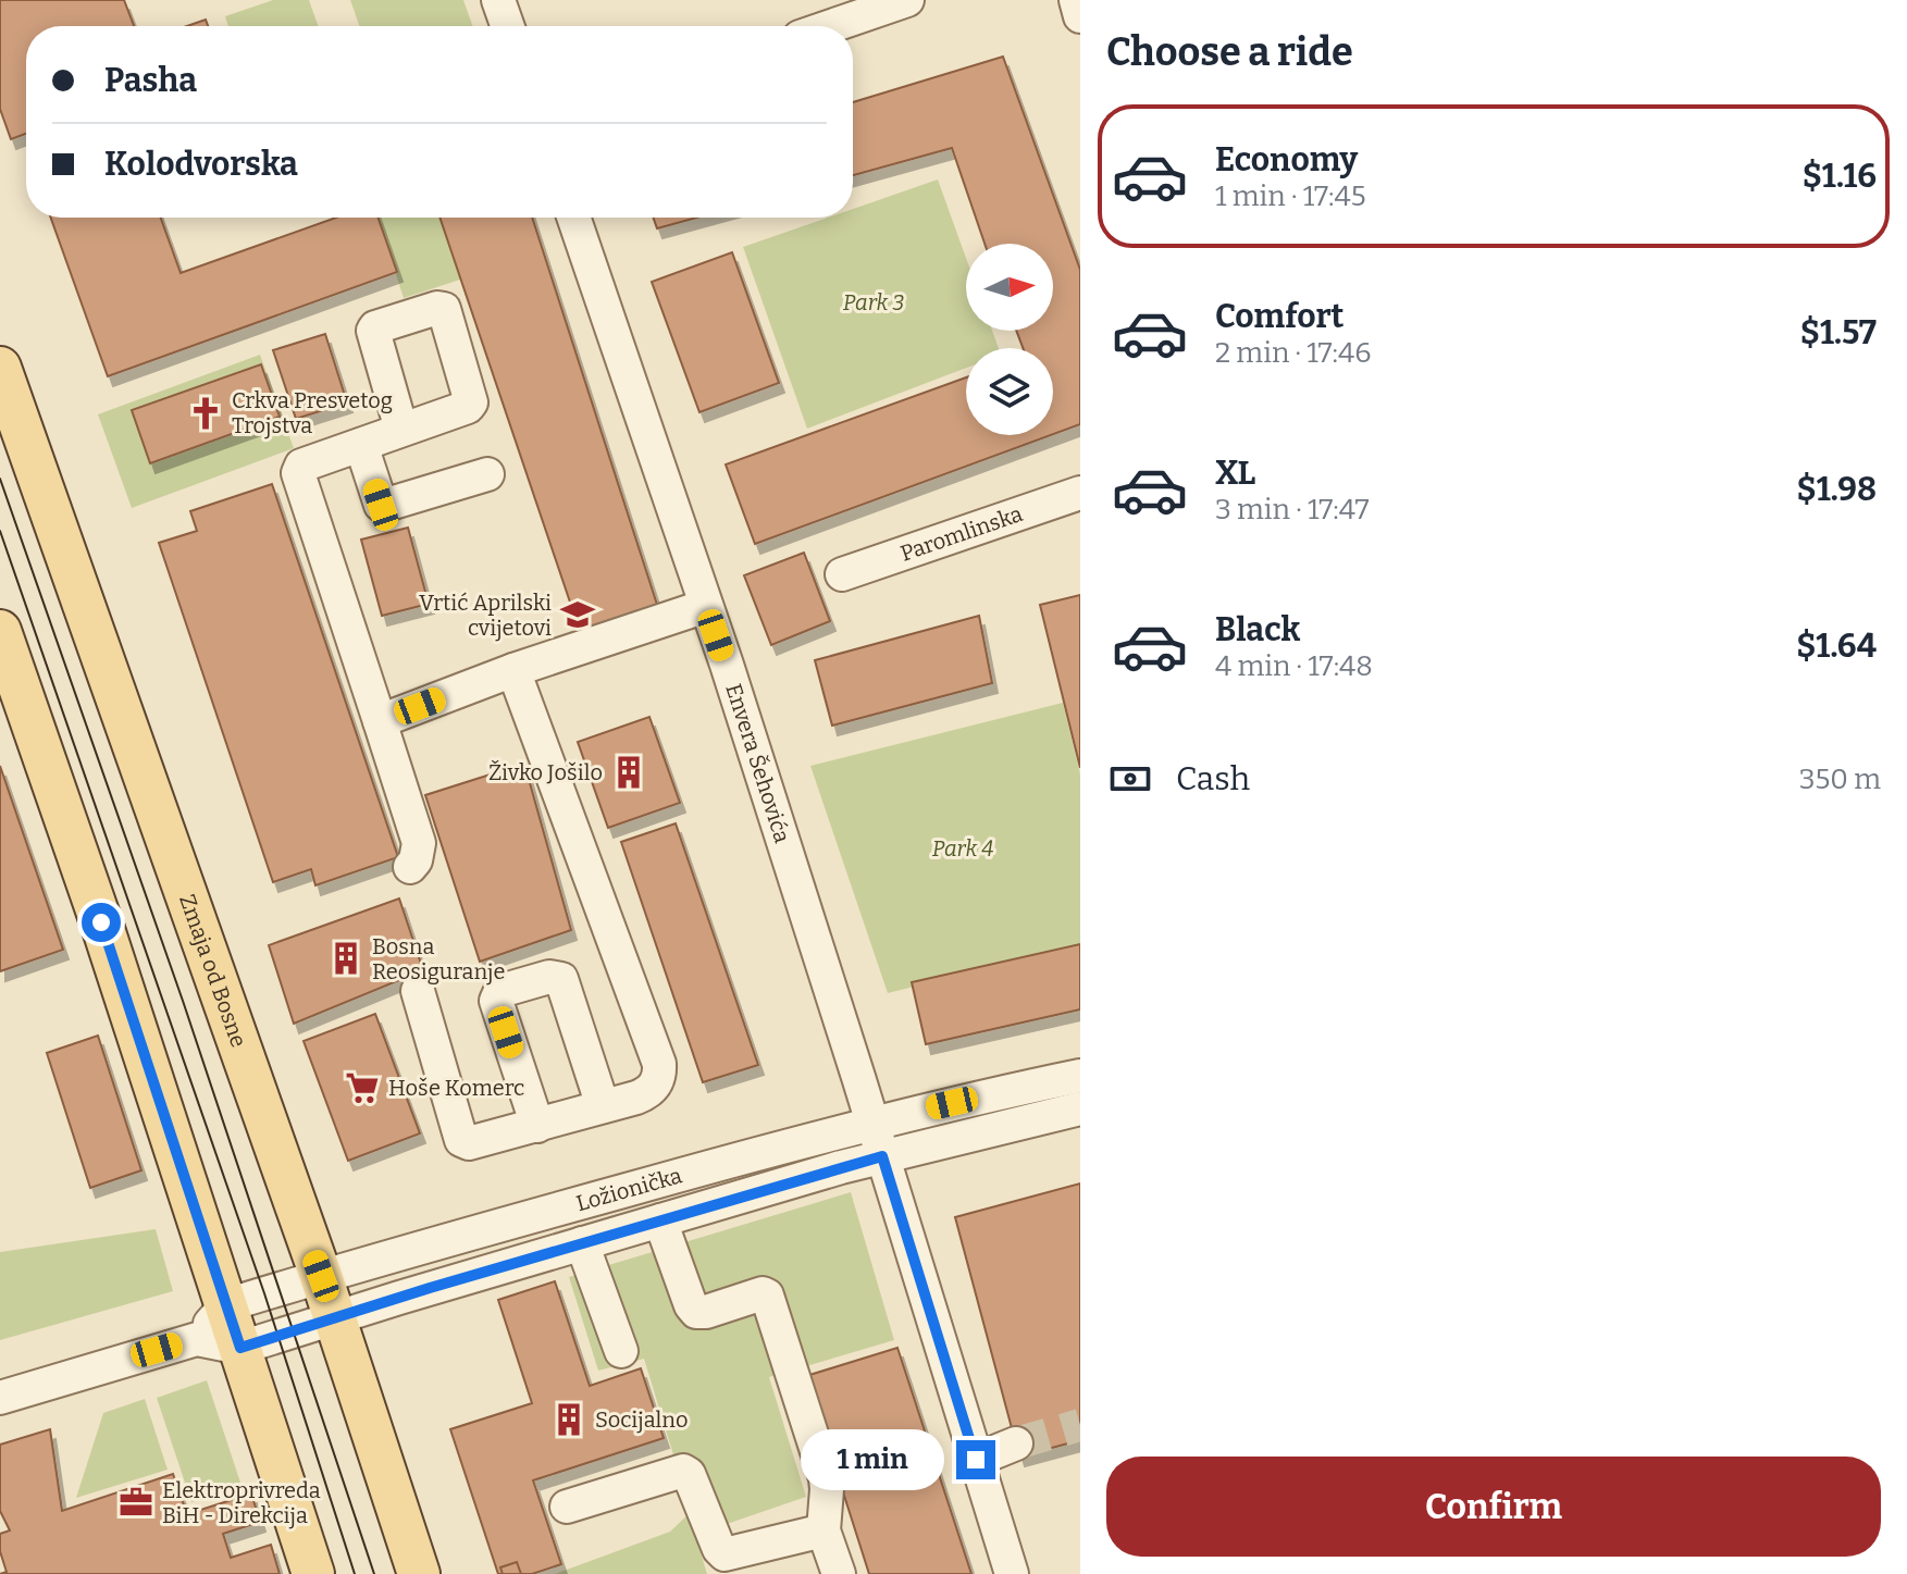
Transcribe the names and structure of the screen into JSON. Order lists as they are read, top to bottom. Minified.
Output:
{"streets":{"main road":["Zmaja od Bosne"],"street":["Paromlinska","Envera Šehovića","Ložionička"]},"crossings":[["Envera Šehovića","Ložionička"],["Zmaja od Bosne","Ložionička"]],"parks":["Park 3","Park 4"],"places":{"church":["Crkva Presvetog Trojstva"],"school or university":["Vrtić Aprilski cvijetovi"],"building":["Živko Jošilo","Bosna Reosiguranje","Socijalno"],"supermarket":["Hoše Komerc"],"office":["Elektroprivreda BiH - Direkcija"]},"north":"right","page":{"heading":"Choose a ride","banner":["Pasha","Kolodvorska"],"list":[{"name":"Economy","note":"1 min · 17:45","value":"$1.16"},{"name":"Comfort","note":"2 min · 17:46","value":"$1.57"},{"name":"XL","note":"3 min · 17:47","value":"$1.98"},{"name":"Black","note":"4 min · 17:48","value":"$1.64"}],"pay":["Cash","350 m"],"bubble":"1 min","buttons":"Confirm"}}
